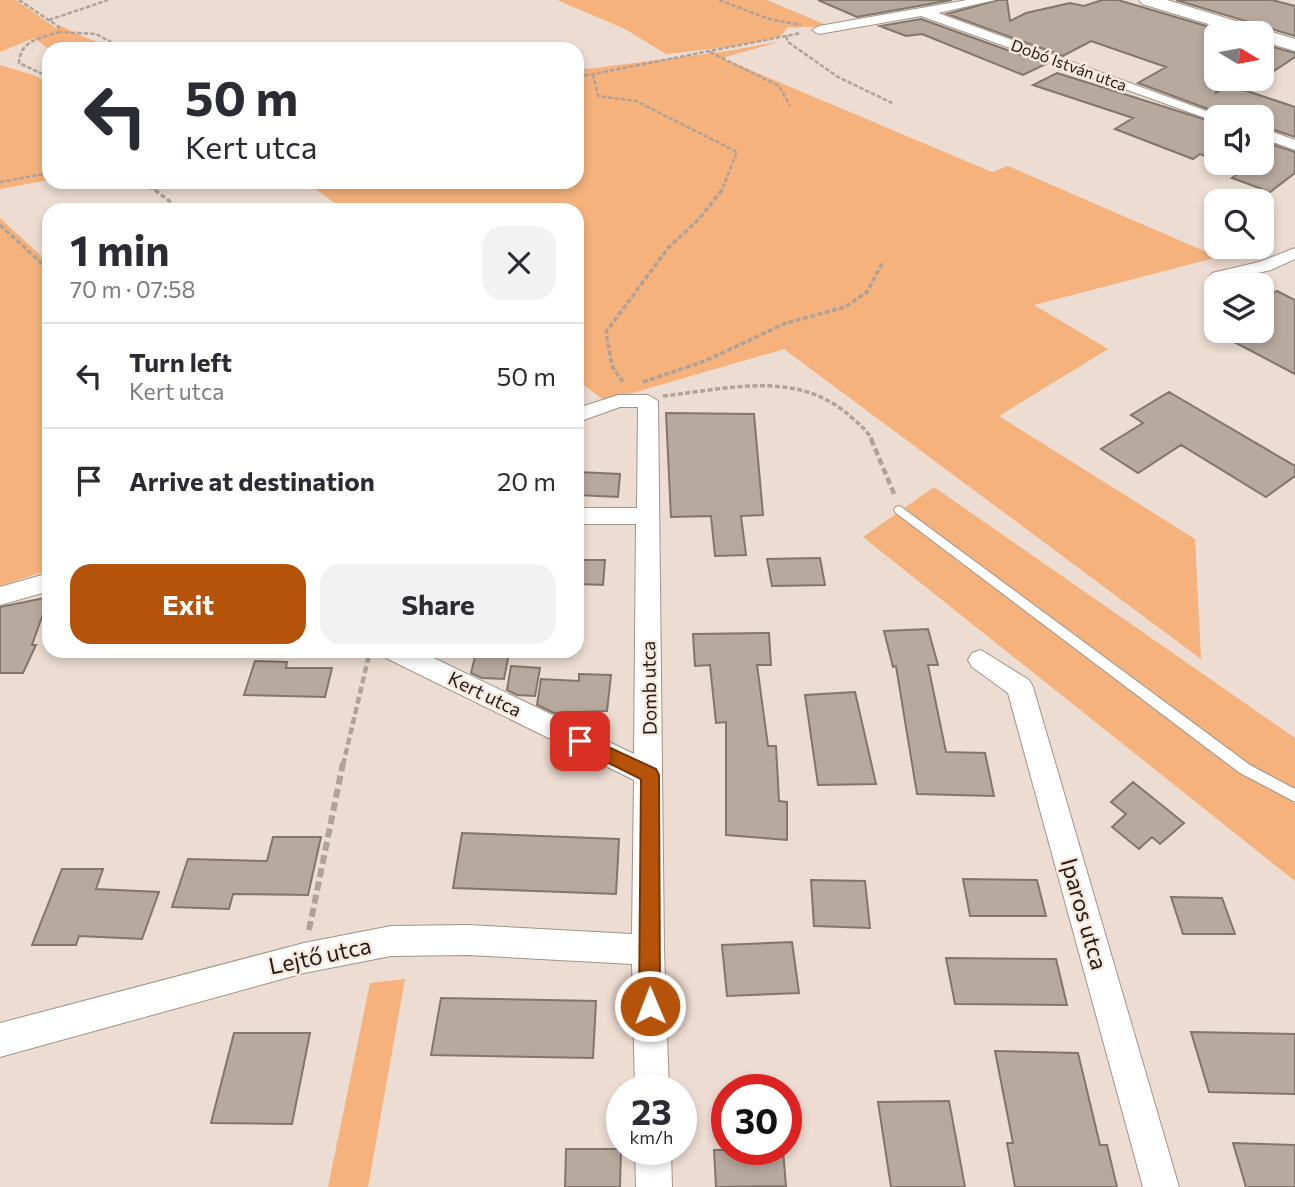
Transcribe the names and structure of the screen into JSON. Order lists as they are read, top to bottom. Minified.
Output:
{"streets":{"street":["Dobó István utca","Domb utca","Kert utca","Iparos utca","Lejtő utca"]},"crossings":[["Domb utca","Kert utca"],["Domb utca","Lejtő utca"]],"north":"right","page":{"turn":["50 m","Kert utca"],"heading":["1 min","70 m · 07:58"],"list":[{"name":"Turn left","note":"Kert utca","value":"50 m"},{"name":"Arrive at destination","value":"20 m"}],"buttons":["Exit","Share"],"speed":"23 km/h","limit":"30"}}
